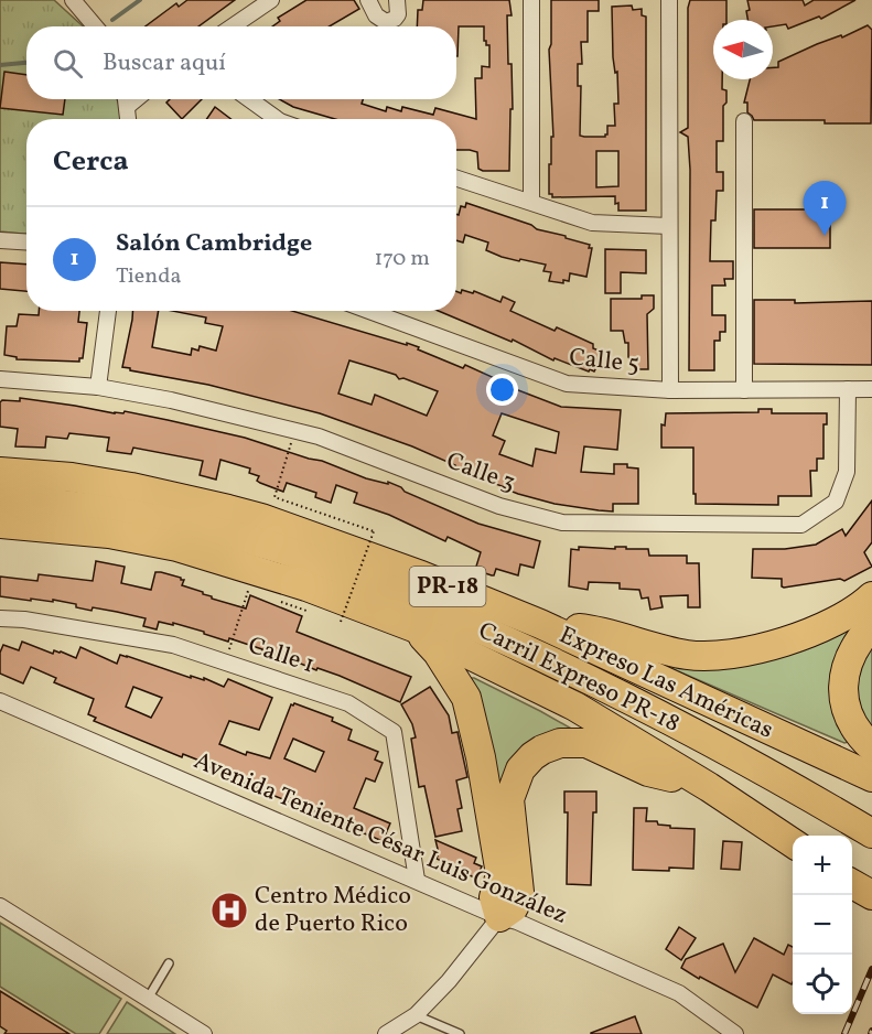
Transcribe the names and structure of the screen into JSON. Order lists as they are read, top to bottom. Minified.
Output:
{"streets":{"highway":["PR-18","Carril Expreso PR-18","Expreso Las Américas"],"street":["Calle 5","Calle 3","Calle 1","Avenida Teniente César Luis González"]},"crossings":[["Calle 5","Calle 3"],["Calle 1","Avenida Teniente César Luis González"]],"places":{"hospital":["Centro Médico de Puerto Rico"]},"north":"left","page":{"search":"Buscar aquí","heading":"Cerca","pins":"1","list":[{"mark":"1","name":"Salón Cambridge","note":"Tienda","value":"170 m"}],"map_buttons":["+","−"]}}
